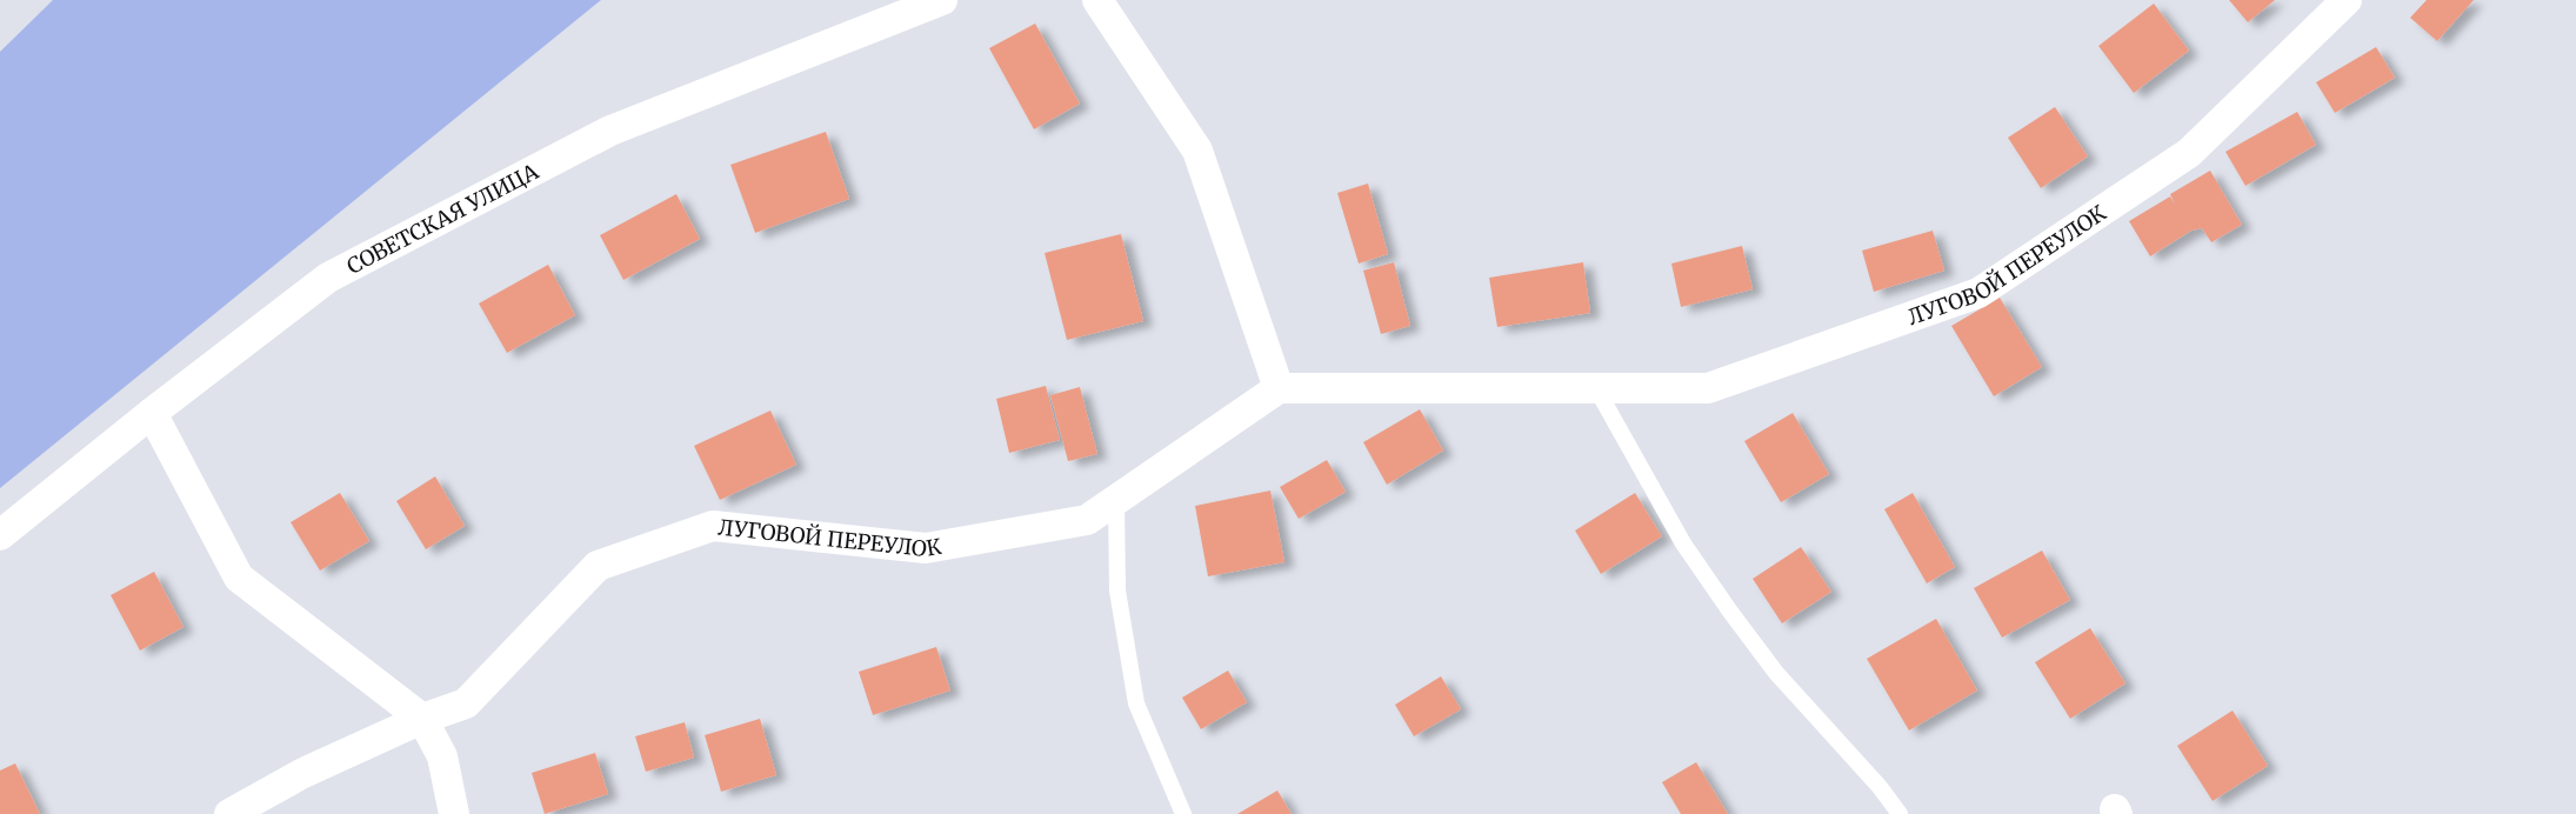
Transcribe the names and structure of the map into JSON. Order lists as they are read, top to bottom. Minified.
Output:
{"streets":{"street":["СОВЕТСКАЯ УЛИЦА","ЛУГОВОЙ ПЕРЕУЛОК"]}}
